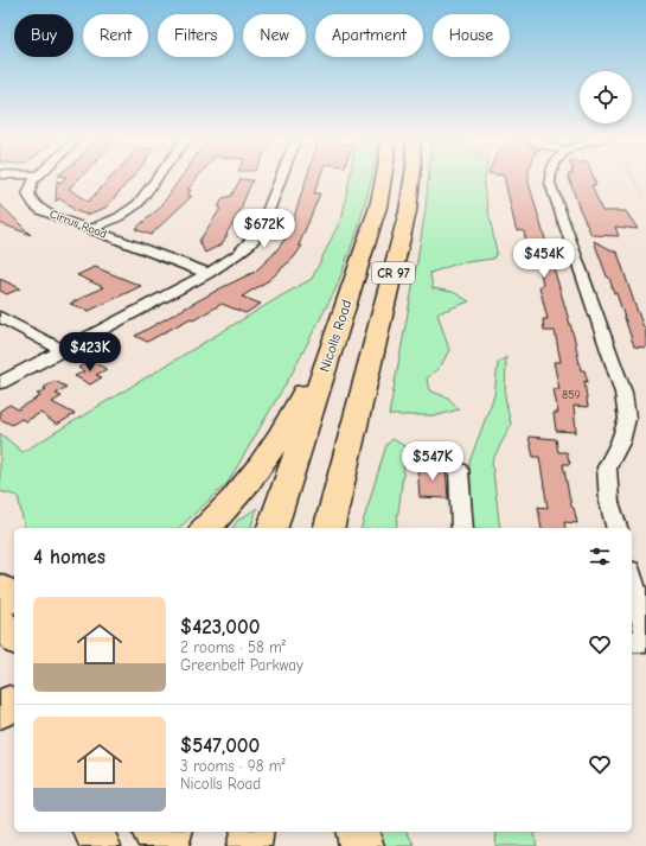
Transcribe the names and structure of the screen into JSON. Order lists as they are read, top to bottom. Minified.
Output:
{"streets":{"highway":["CR 97","Nicolls Road"],"street":["Cirrus Road"]},"house_numbers":["859"],"page":{"chip":["Buy","Rent","Filters","New","Apartment","House"],"price":["$672K","$454K","$423K","$547K"],"heading":"4 homes","list":[{"name":"$423,000","note":"2 rooms · 58 m² · Greenbelt Parkway"},{"name":"$547,000","note":"3 rooms · 98 m² · Nicolls Road"}]}}
